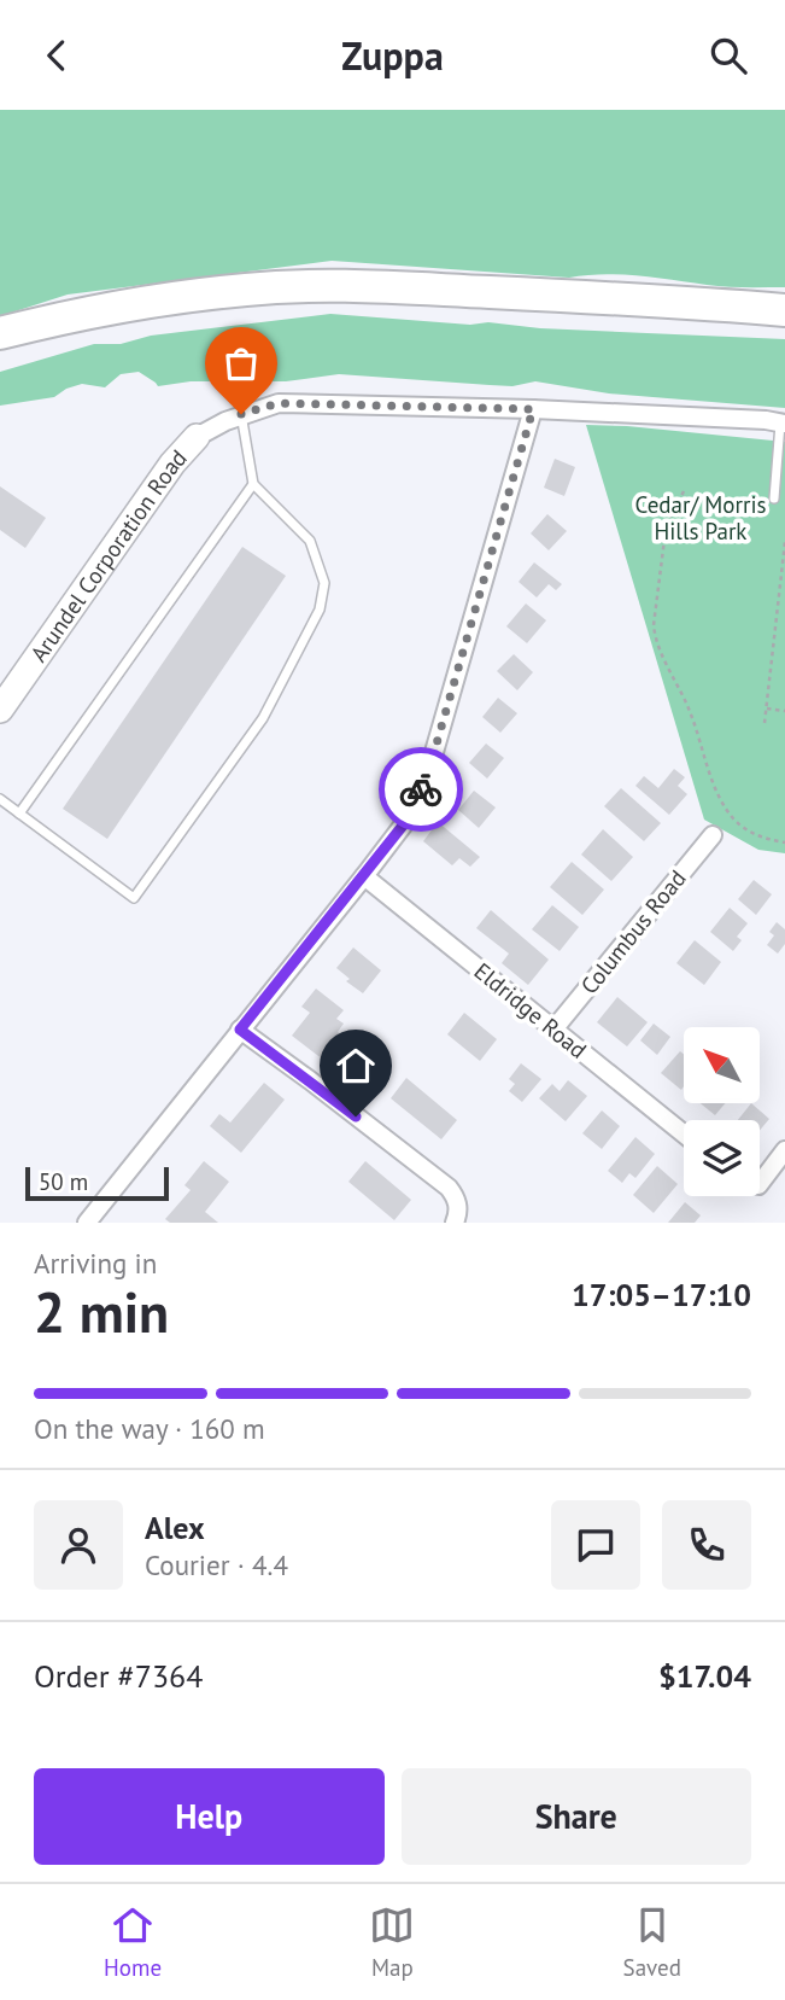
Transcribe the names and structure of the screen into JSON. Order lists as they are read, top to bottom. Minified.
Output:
{"streets":{"street":["Arundel Corporation Road","Columbus Road","Eldridge Road"]},"crossings":[["Columbus Road","Eldridge Road"]],"parks":["Cedar/ Morris Hills Park"],"scale_bar":"50 m","north":"top left","page":{"header":"Zuppa","scale":"50 m","heading":["2 min","Arriving in","17:05–17:10"],"panel":["Alex","Courier · 4.4","Order #7364","$17.04"],"bar":"On the way · 160 m","buttons":["Help","Share"],"tabs":["Home","Map","Saved"]}}
